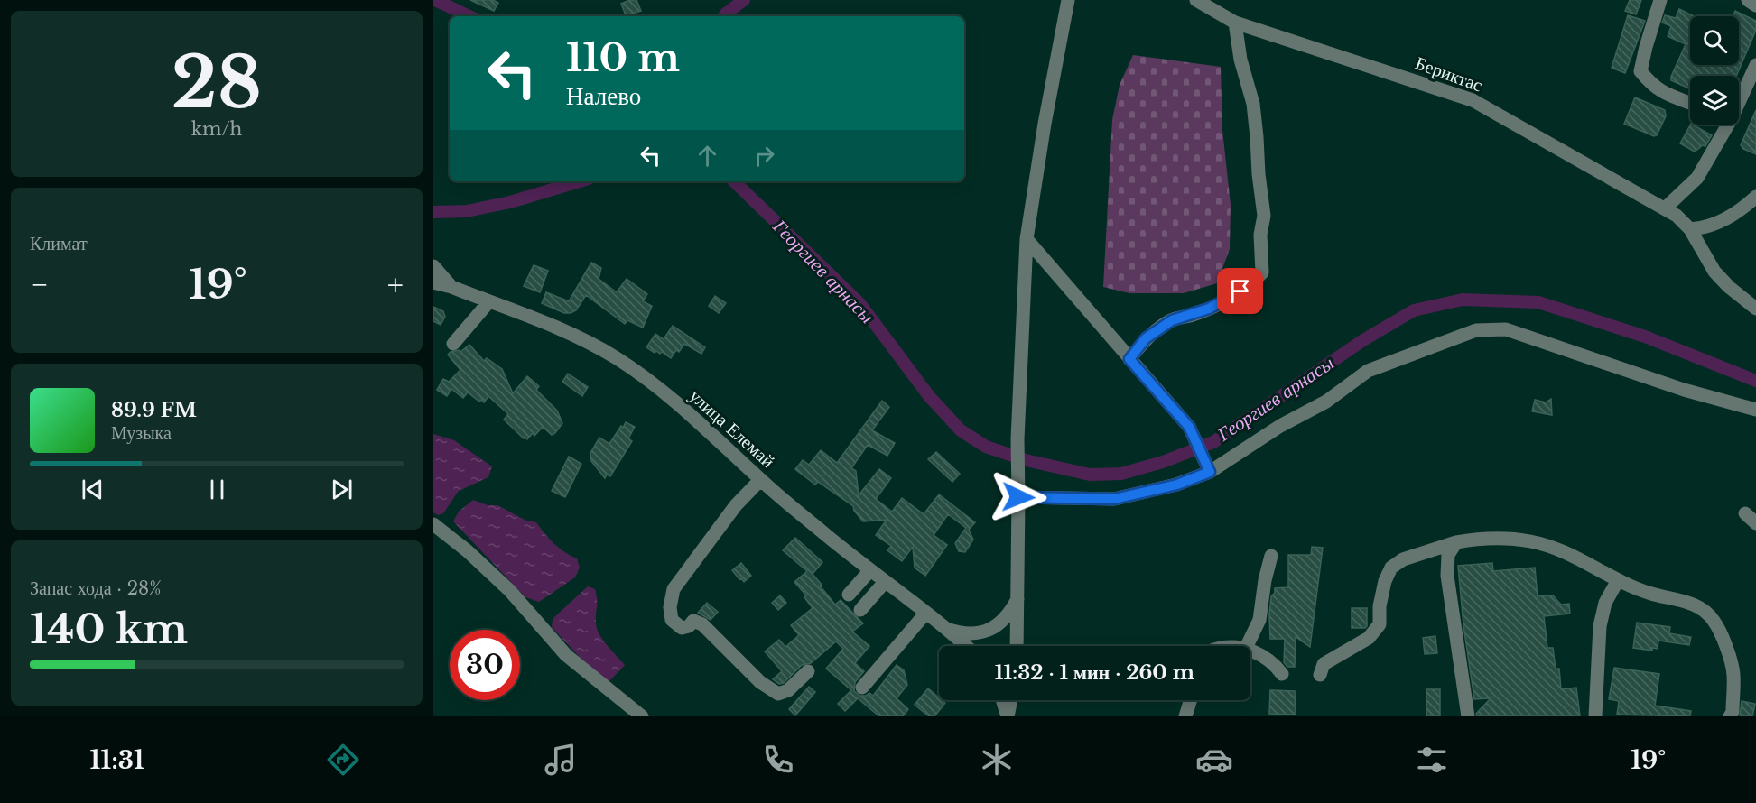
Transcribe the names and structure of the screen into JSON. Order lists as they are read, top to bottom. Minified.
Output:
{"streets":{"street":["Бериктас","улица Елемай"]},"water":["Георгиев арнасы"],"page":{"tile":[["28","km/h"],"Климат",["Запас хода · 28%","140 km"]],"turn":["110 m","Налево"],"heat":["−","19°","+"],"song":["89.9 FM","Музыка"],"limit":"30","trip":"11:32 · 1 мин · 260 m","tabs":["11:31","19°"]}}
